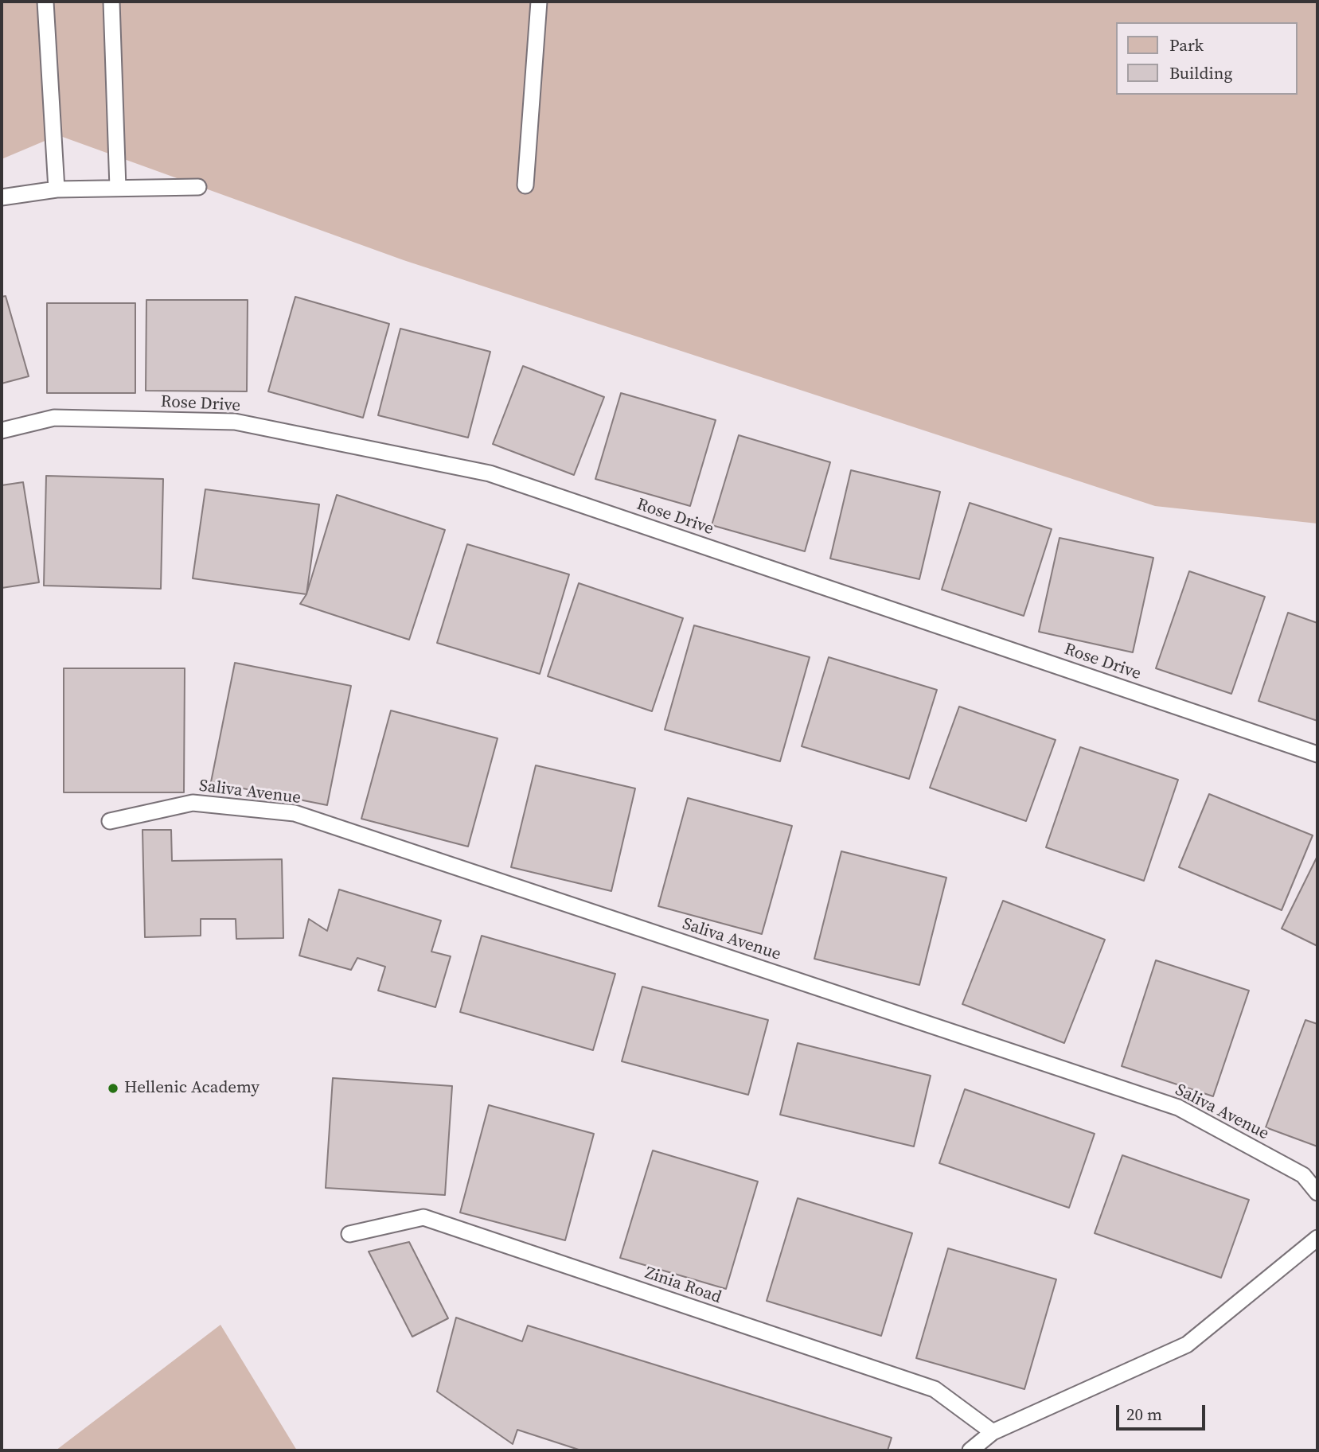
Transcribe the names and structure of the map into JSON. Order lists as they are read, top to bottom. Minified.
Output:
{"streets":{"lane":["Rose Drive","Saliva Avenue","Zinia Road"]},"places":["Hellenic Academy"],"legend":["Park","Building"],"scale_bar":"20 m"}
